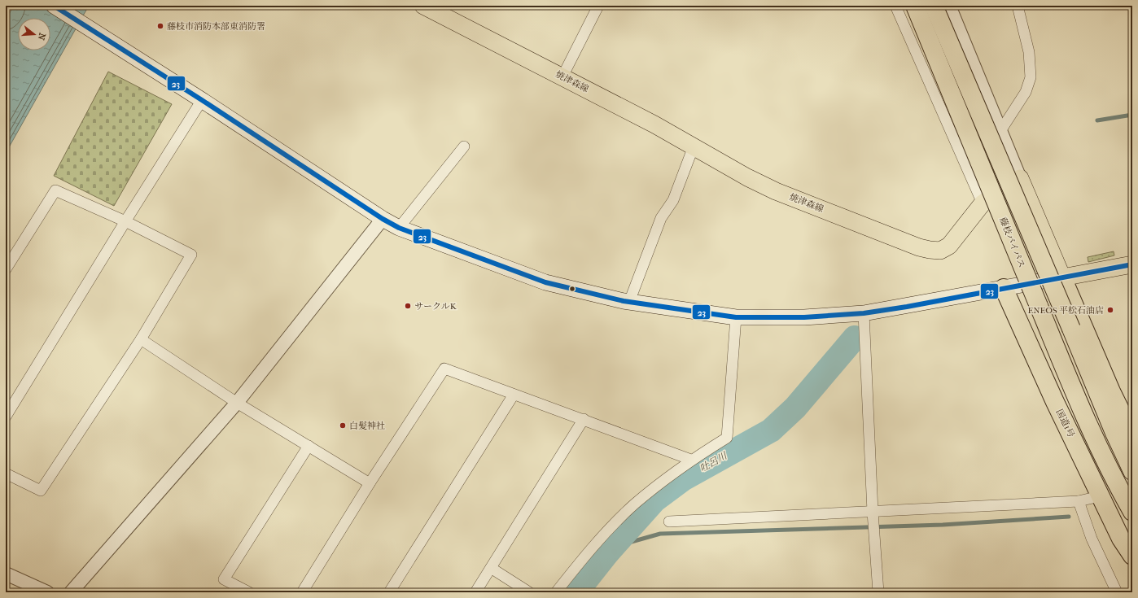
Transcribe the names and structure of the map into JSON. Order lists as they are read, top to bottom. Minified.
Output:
{"streets":{"highway":["藤枝バイパス","国道1号"],"main road":["焼津森線"]},"water":["吐呂川"],"places":["藤枝市消防本部東消防署","サークルK","ENEOS 平松石油店","白髪神社"],"lines":["transit line 23"],"north":"right"}
